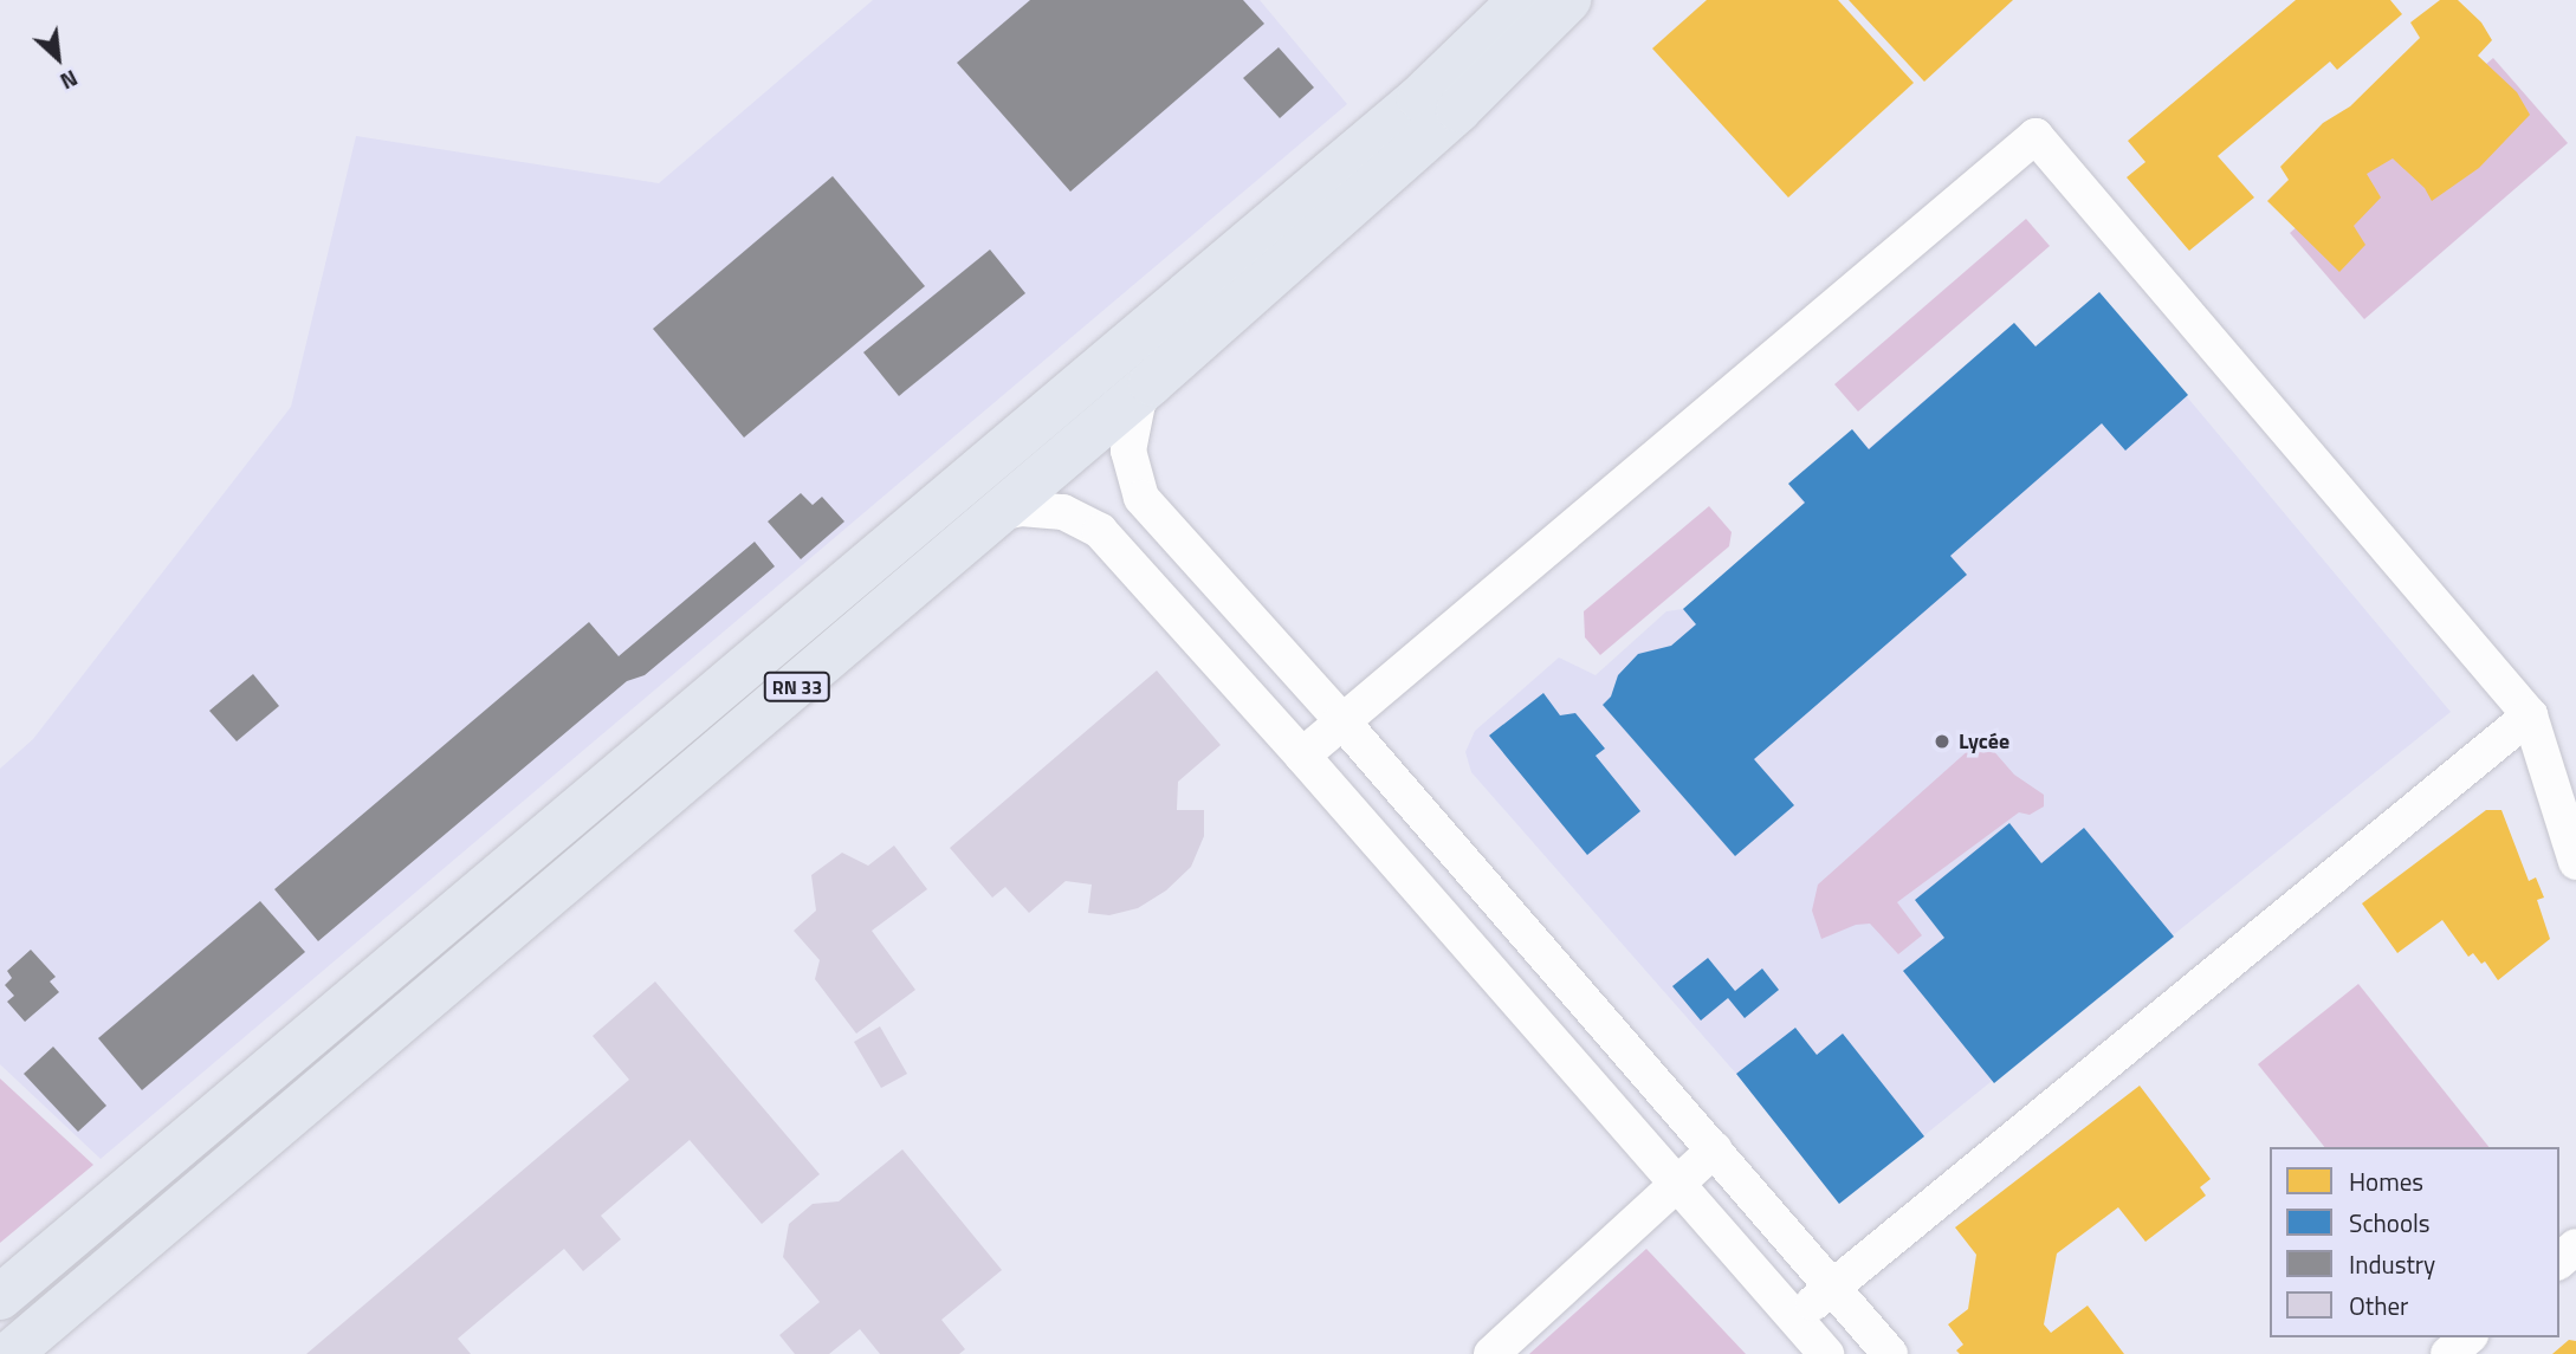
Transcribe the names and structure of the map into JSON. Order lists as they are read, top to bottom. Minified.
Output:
{"streets":{"highway":["RN 33"]},"places":["Lycée"],"legend":["Homes","Schools","Industry","Other"],"north":"bottom right"}
